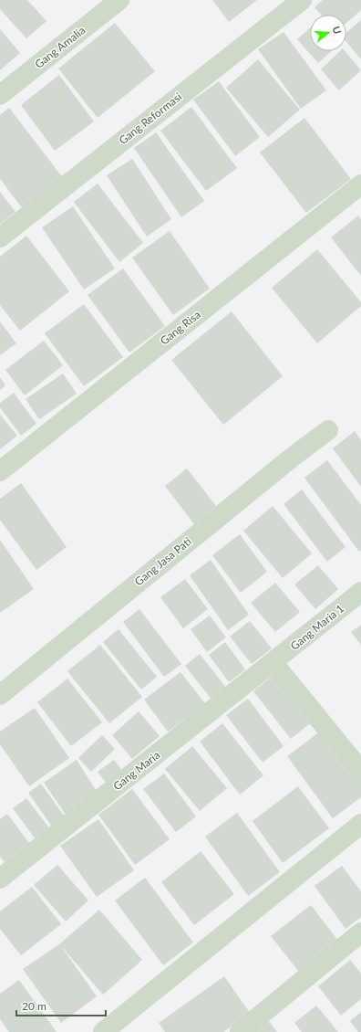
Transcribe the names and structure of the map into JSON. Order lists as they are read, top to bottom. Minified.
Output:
{"streets":{"street":["Gang Amalia","Gang Reformasi","Gang Risa","Gang Jasa Pati","Gang Maria 1","Gang Maria"]},"crossings":[["Gang Maria 1","Gang Maria"]],"scale_bar":"20 m","north":"right"}
